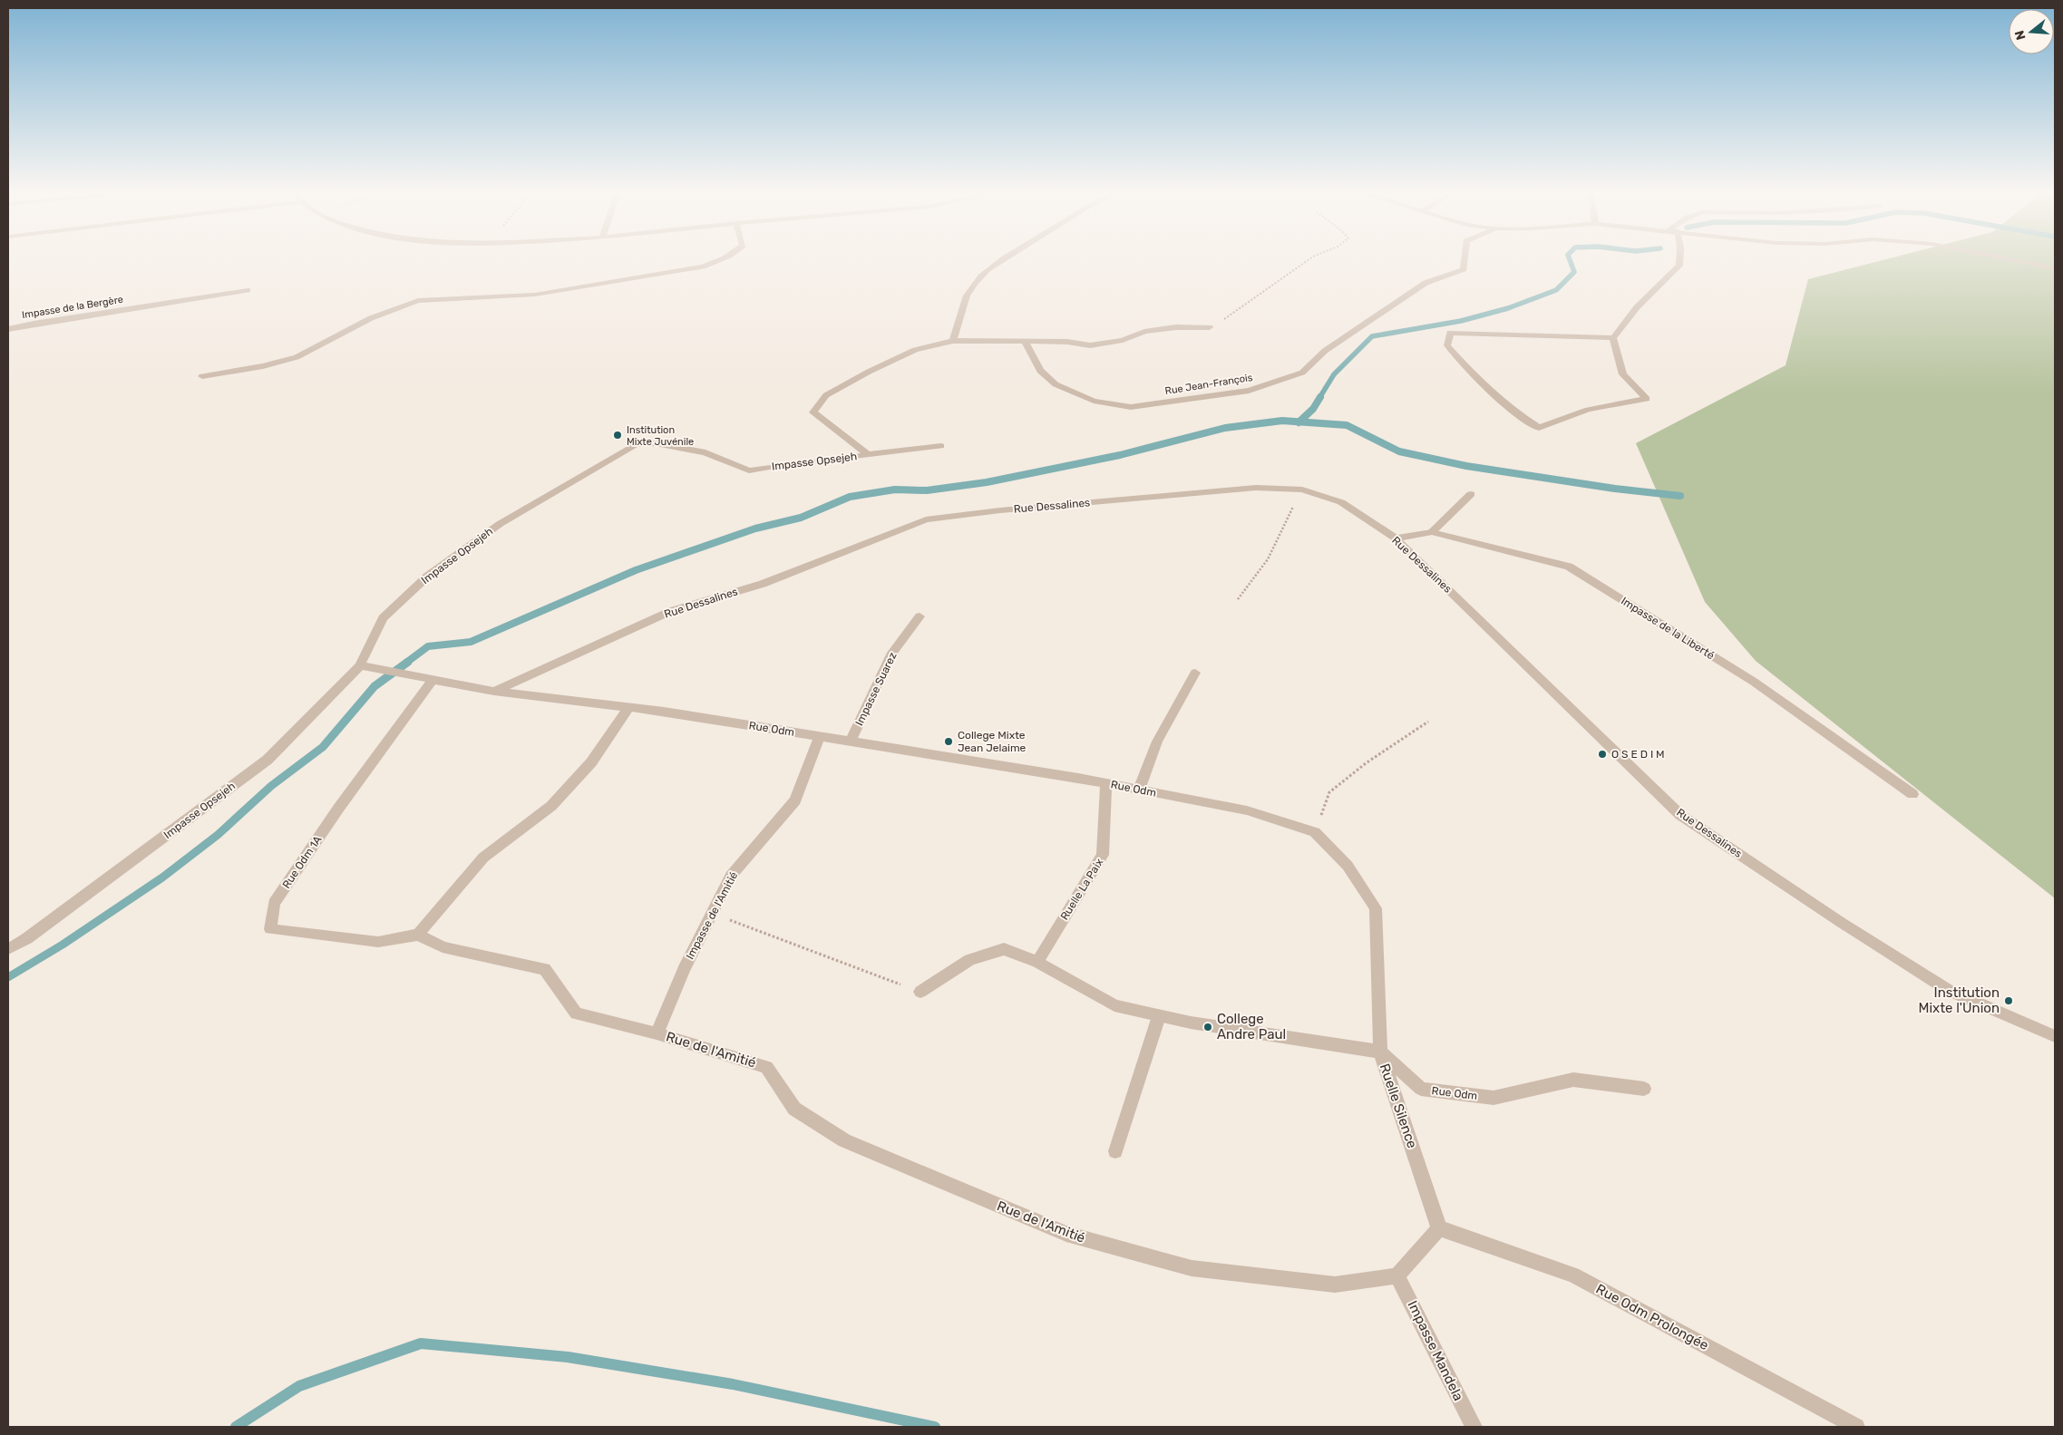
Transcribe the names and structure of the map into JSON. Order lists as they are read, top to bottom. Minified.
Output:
{"streets":{"street":["Impasse de la Bergère","Rue Jean-François","Impasse Opsejeh","Rue Dessalines","Impasse de la Liberté","Impasse Suarez","Rue Odm","Rue Odm 1A","Ruelle La Paix","Impasse de l'Amitié","Rue de l'Amitié","Ruelle Silence","Rue Odm Prolongée","Impasse Mandela"]},"crossings":[["Impasse Opsejeh","Rue Odm"],["Rue Dessalines","Impasse de la Liberté"],["Rue Dessalines","Rue Odm"],["Impasse Suarez","Rue Odm"],["Rue Odm","Rue Odm 1A"],["Rue Odm","Ruelle La Paix"],["Rue Odm","Impasse de l'Amitié"],["Rue Odm","Ruelle Silence"],["Rue Odm 1A","Rue de l'Amitié"],["Ruelle La Paix","Ruelle Silence"],["Impasse de l'Amitié","Rue de l'Amitié"],["Rue de l'Amitié","Impasse Mandela"],["Ruelle Silence","Rue Odm Prolongée"]],"places":["Institution Mixte Juvénile","College Mixte Jean Jelaime","O S E D I M","Institution Mixte l'Union","College Andre Paul"],"north":"left"}
